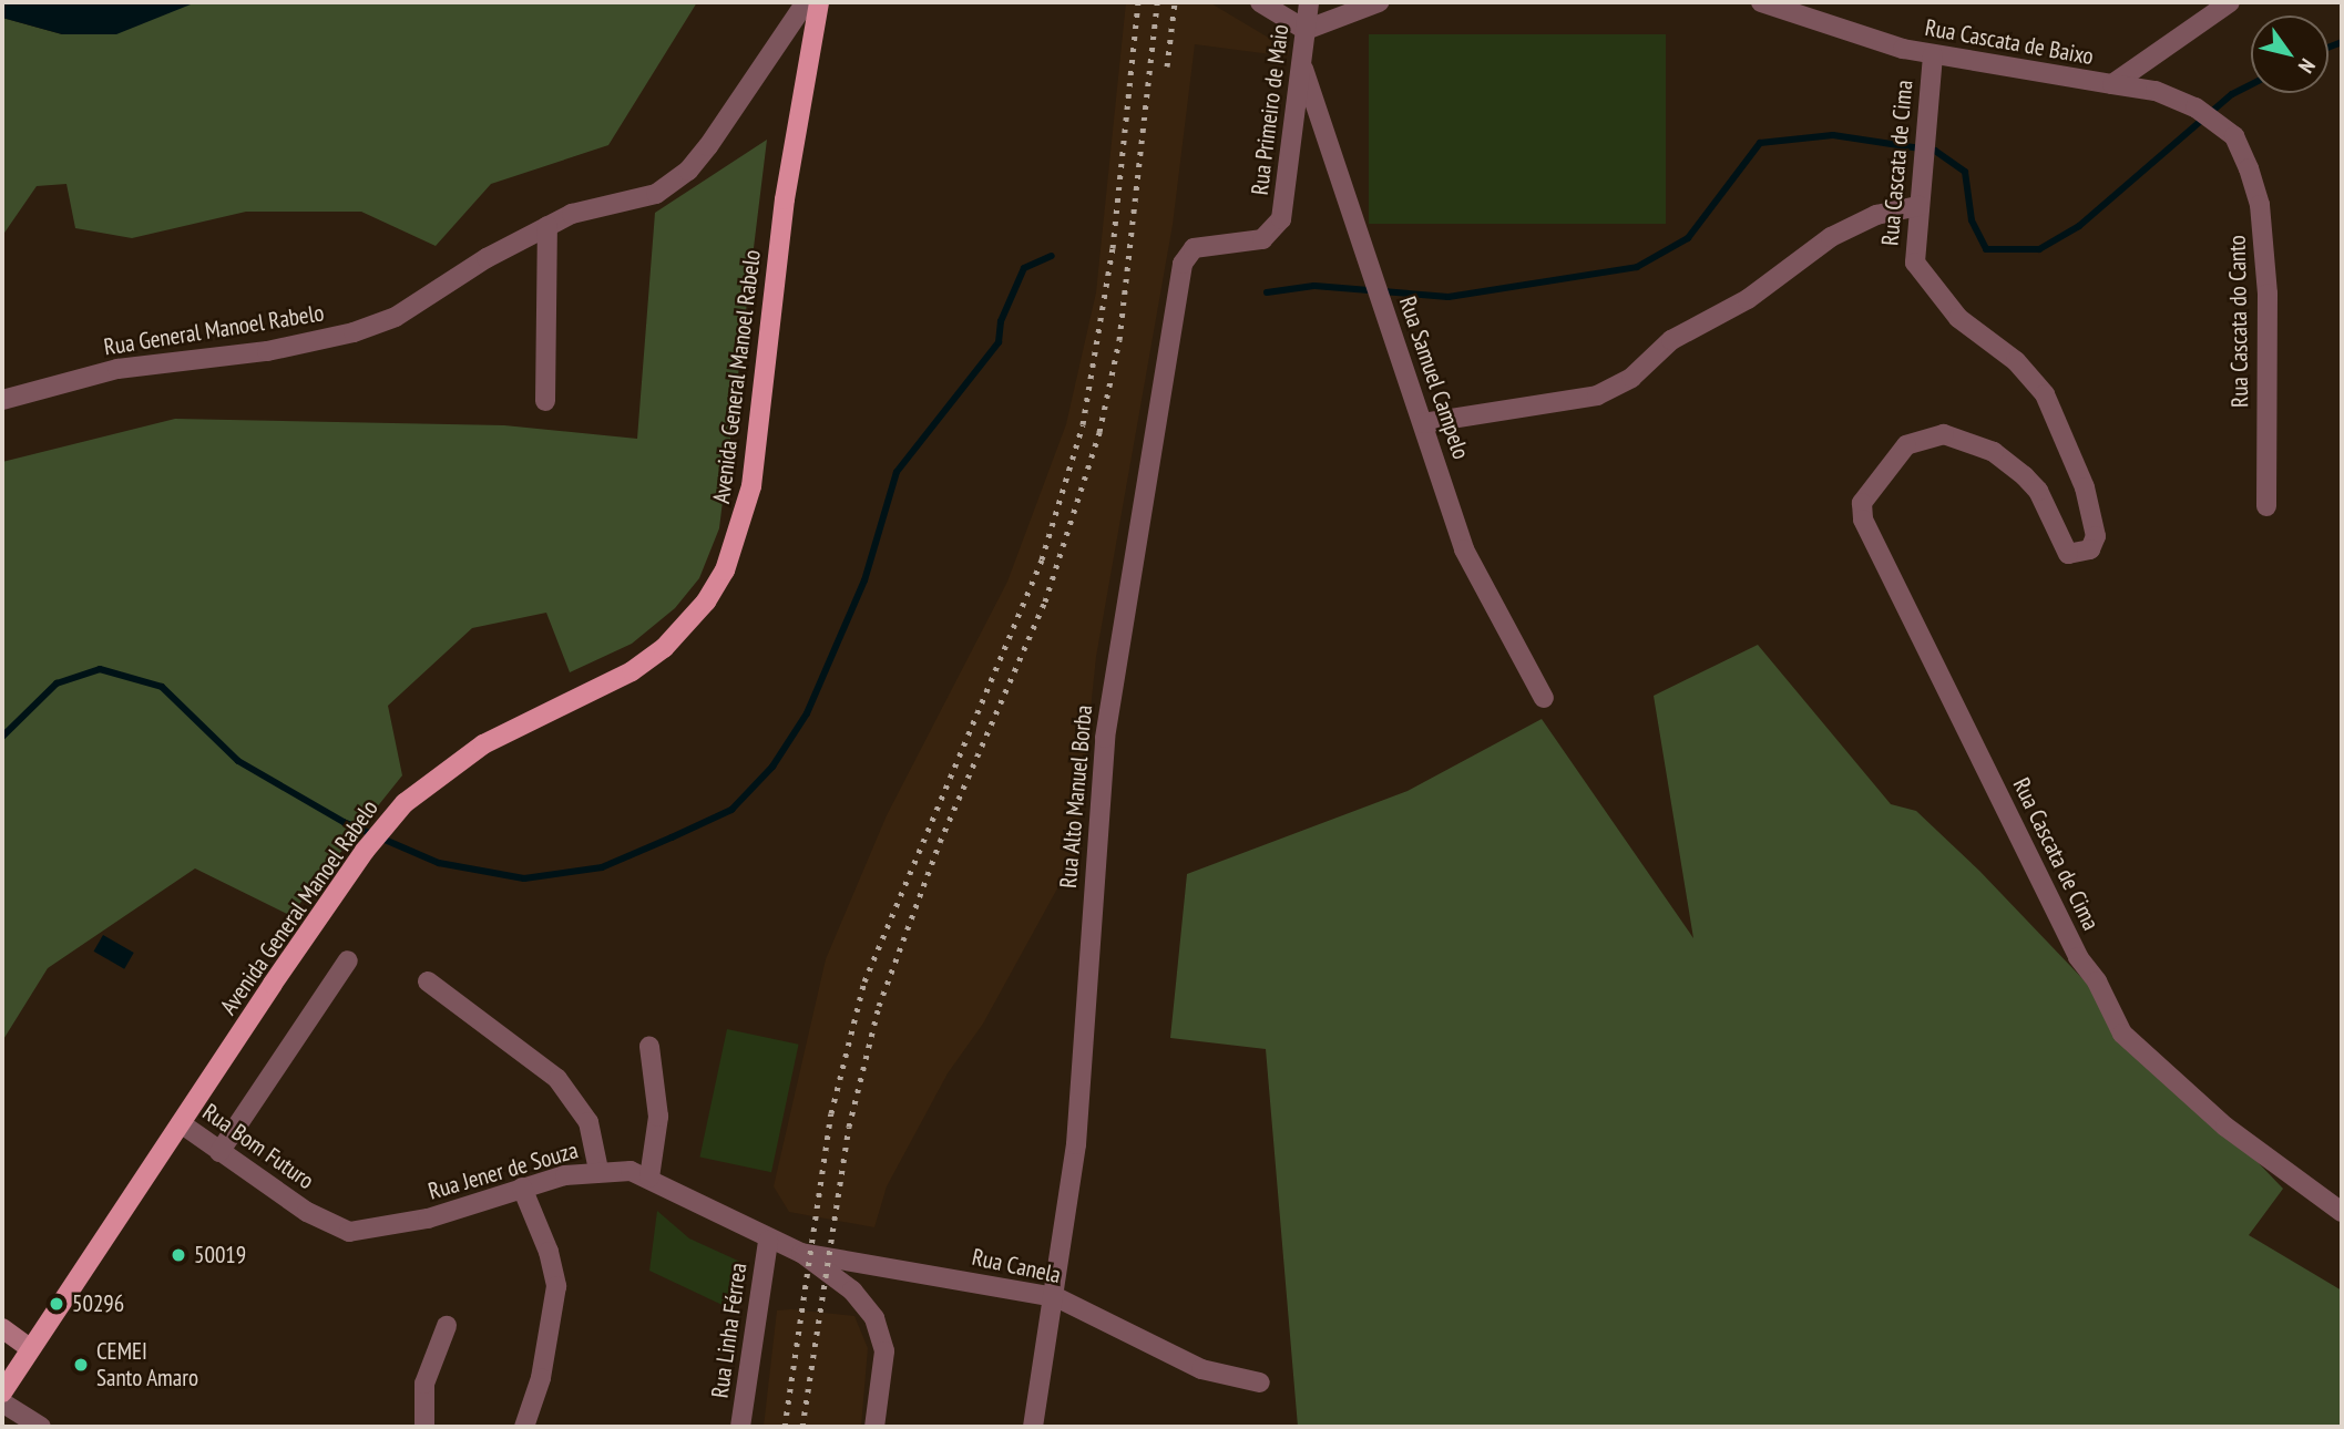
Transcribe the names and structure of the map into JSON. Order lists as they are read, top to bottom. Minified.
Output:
{"streets":{"main road":["Avenida General Manoel Rabelo"],"street":["Rua Cascata de Baixo","Rua Primeiro de Maio","Rua Cascata de Cima","Rua Cascata do Canto","Rua General Manoel Rabelo","Rua Samuel Campelo","Rua Alto Manuel Borba","Rua Bom Futuro","Rua Jener de Souza","Rua Canela","Rua Linha Férrea"]},"crossings":[["Rua Cascata de Baixo","Rua Cascata de Cima"],["Rua Cascata de Baixo","Rua Cascata do Canto"],["Rua Primeiro de Maio","Rua Samuel Campelo"],["Rua Primeiro de Maio","Rua Alto Manuel Borba"],["Avenida General Manoel Rabelo","Rua Bom Futuro"],["Rua Alto Manuel Borba","Rua Canela"],["Rua Bom Futuro","Rua Jener de Souza"],["Rua Jener de Souza","Rua Canela"],["Rua Jener de Souza","Rua Linha Férrea"]],"places":["50019","50296","CEMEI Santo Amaro"],"north":"bottom right"}
